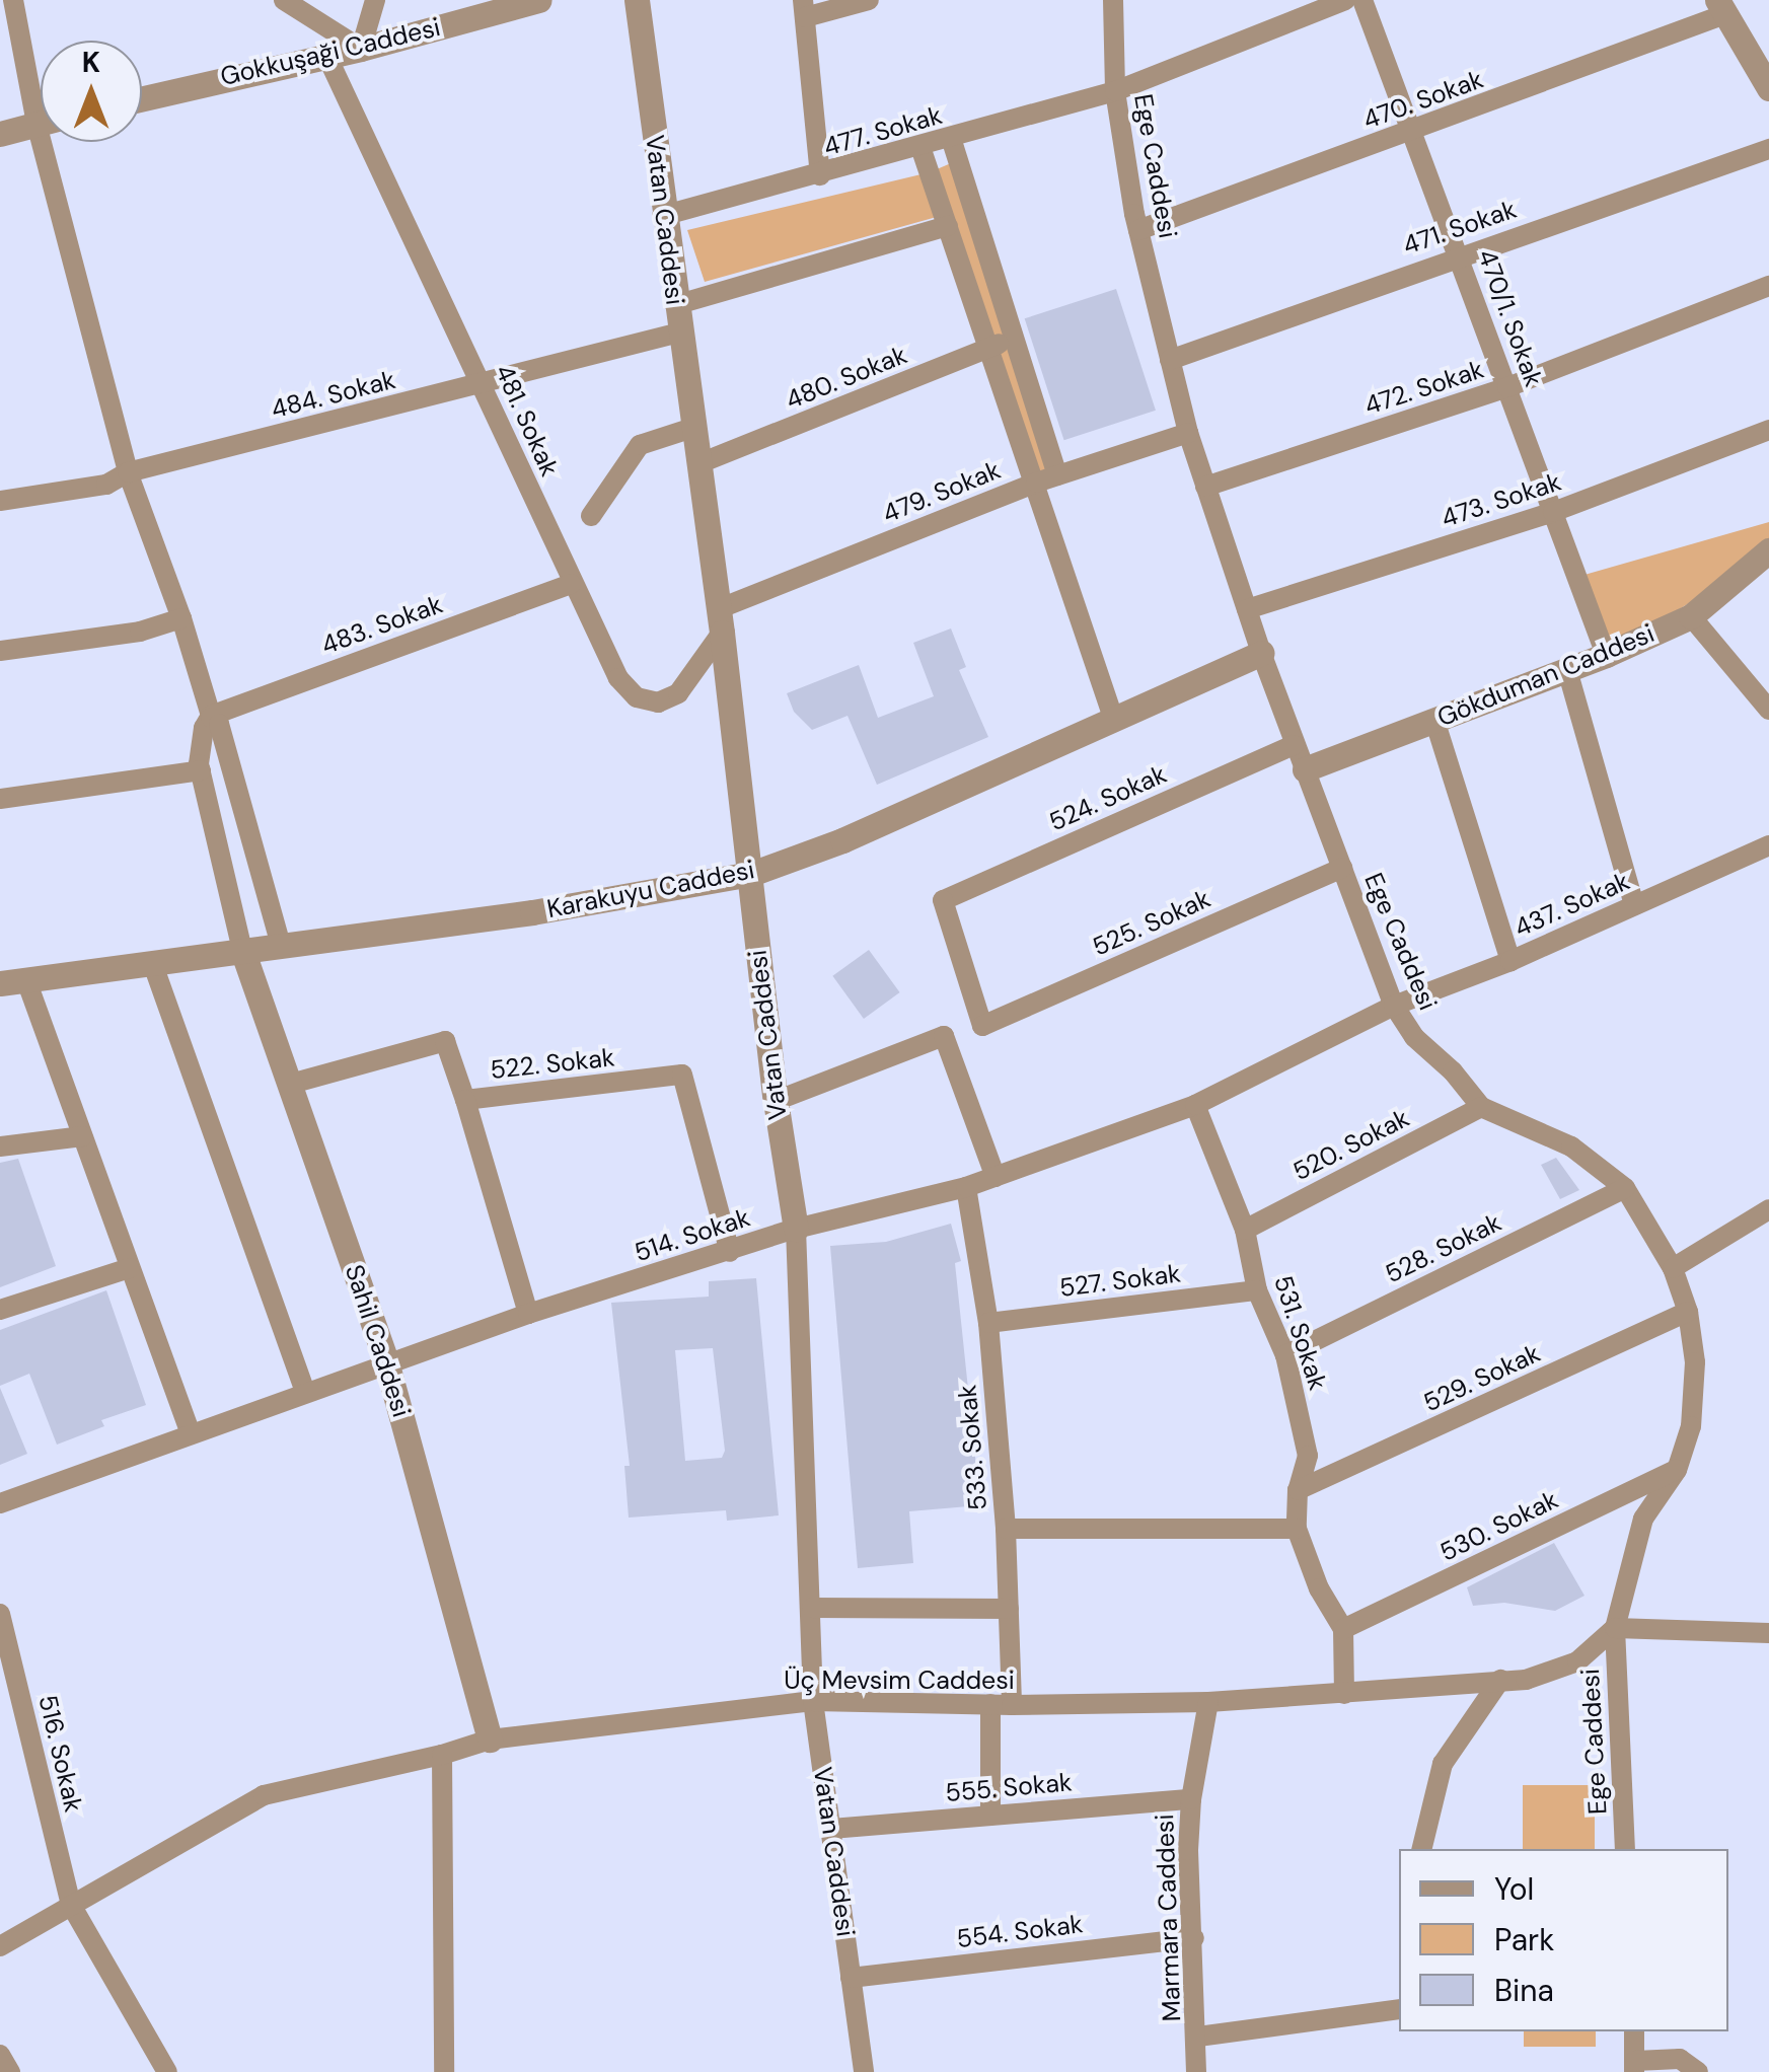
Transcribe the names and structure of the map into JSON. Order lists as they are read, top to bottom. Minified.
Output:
{"streets":{"street":["Gokkuşaği Caddesi","470. Sokak","477. Sokak","Ege Caddesi","Vatan Caddesi","471. Sokak","470/1. Sokak","480. Sokak","472. Sokak","484. Sokak","481. Sokak","479. Sokak","473. Sokak","483. Sokak","Gökduman Caddesi","524. Sokak","Karakuyu Caddesi","437. Sokak","525. Sokak","522. Sokak","520. Sokak","514. Sokak","528. Sokak","527. Sokak","531. Sokak","Sahil Caddesi","529. Sokak","533. Sokak","530. Sokak","Üç Mevsim Caddesi","516. Sokak","555. Sokak","Marmara Caddesi","554. Sokak"]},"crossings":[["Gokkuşaği Caddesi","481. Sokak"],["470. Sokak","Ege Caddesi"],["470. Sokak","470/1. Sokak"],["477. Sokak","Ege Caddesi"],["477. Sokak","Vatan Caddesi"],["Ege Caddesi","471. Sokak"],["Ege Caddesi","472. Sokak"],["Ege Caddesi","479. Sokak"],["Ege Caddesi","473. Sokak"],["Ege Caddesi","Gökduman Caddesi"],["Ege Caddesi","524. Sokak"],["Ege Caddesi","Karakuyu Caddesi"],["Ege Caddesi","437. Sokak"],["Ege Caddesi","525. Sokak"],["Ege Caddesi","520. Sokak"],["Ege Caddesi","514. Sokak"],["Ege Caddesi","528. Sokak"],["Ege Caddesi","529. Sokak"],["Ege Caddesi","530. Sokak"],["Ege Caddesi","Üç Mevsim Caddesi"],["Vatan Caddesi","480. Sokak"],["Vatan Caddesi","484. Sokak"],["Vatan Caddesi","481. Sokak"],["Vatan Caddesi","479. Sokak"],["Vatan Caddesi","Karakuyu Caddesi"],["Vatan Caddesi","514. Sokak"],["Vatan Caddesi","Üç Mevsim Caddesi"],["Vatan Caddesi","555. Sokak"],["Vatan Caddesi","554. Sokak"],["471. Sokak","470/1. Sokak"],["470/1. Sokak","472. Sokak"],["470/1. Sokak","473. Sokak"],["470/1. Sokak","Gökduman Caddesi"],["484. Sokak","481. Sokak"],["481. Sokak","479. Sokak"],["481. Sokak","483. Sokak"],["524. Sokak","525. Sokak"],["Karakuyu Caddesi","Sahil Caddesi"],["437. Sokak","514. Sokak"],["522. Sokak","514. Sokak"],["522. Sokak","Sahil Caddesi"],["520. Sokak","531. Sokak"],["514. Sokak","531. Sokak"],["514. Sokak","Sahil Caddesi"],["514. Sokak","533. Sokak"],["528. Sokak","531. Sokak"],["527. Sokak","531. Sokak"],["527. Sokak","533. Sokak"],["531. Sokak","529. Sokak"],["531. Sokak","530. Sokak"],["Sahil Caddesi","Üç Mevsim Caddesi"],["533. Sokak","Üç Mevsim Caddesi"],["533. Sokak","555. Sokak"],["Üç Mevsim Caddesi","516. Sokak"],["Üç Mevsim Caddesi","Marmara Caddesi"],["555. Sokak","Marmara Caddesi"],["Marmara Caddesi","554. Sokak"]],"legend":["Yol","Park","Bina"],"north":"top"}
